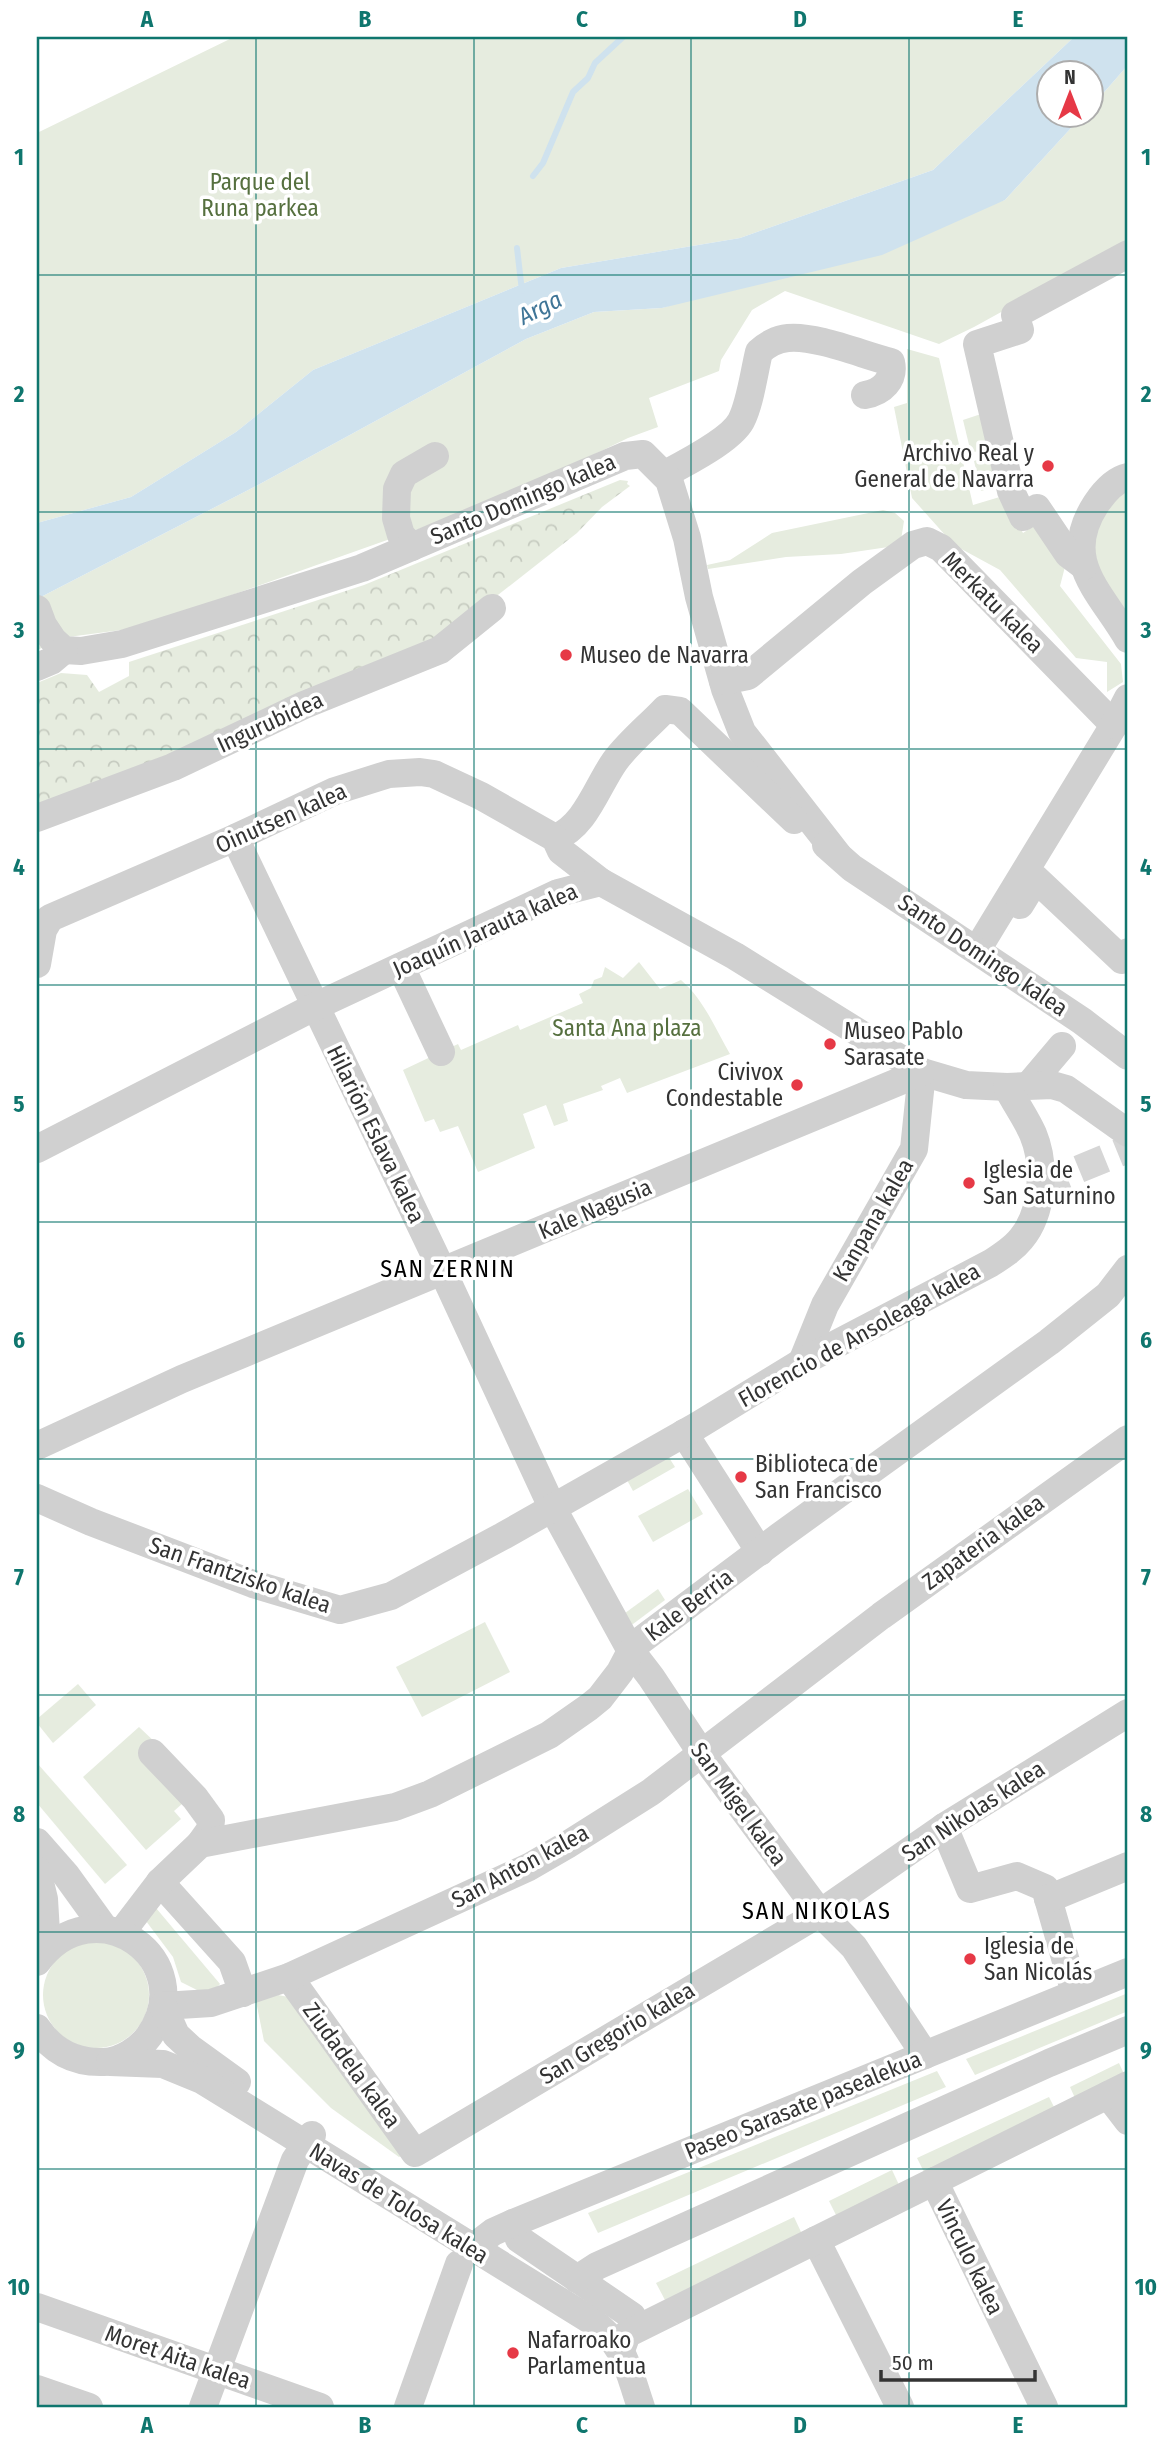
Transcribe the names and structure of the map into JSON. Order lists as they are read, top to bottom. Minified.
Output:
{"streets":{"street":["Santo Domingo kalea","Merkatu kalea","Ingurubidea","Oinutsen kalea","Joaquín Jarauta kalea","Hilarión Eslava kalea","Kale Nagusia","Kanpana kalea","Florencio de Ansoleaga kalea","Zapateria kalea","San Frantzisko kalea","Kale Berria","San Migel kalea","San Nikolas kalea","San Anton kalea","San Gregorio kalea","Ziudadela kalea","Paseo Sarasate pasealekua","Navas de Tolosa kalea","Vinculo kalea","Moret Aita kalea"]},"crossings":[["Santo Domingo kalea","Merkatu kalea"],["Santo Domingo kalea","Oinutsen kalea"],["Oinutsen kalea","Joaquín Jarauta kalea"],["Oinutsen kalea","Hilarión Eslava kalea"],["Joaquín Jarauta kalea","Hilarión Eslava kalea"],["Joaquín Jarauta kalea","Kale Nagusia"],["Joaquín Jarauta kalea","Kanpana kalea"],["Joaquín Jarauta kalea","Florencio de Ansoleaga kalea"],["Hilarión Eslava kalea","Kale Nagusia"],["Hilarión Eslava kalea","Florencio de Ansoleaga kalea"],["Hilarión Eslava kalea","San Frantzisko kalea"],["Hilarión Eslava kalea","San Migel kalea"],["Kale Nagusia","Kanpana kalea"],["Kanpana kalea","Florencio de Ansoleaga kalea"],["Florencio de Ansoleaga kalea","San Frantzisko kalea"],["Florencio de Ansoleaga kalea","San Migel kalea"],["Zapateria kalea","San Anton kalea"],["San Frantzisko kalea","San Migel kalea"],["Kale Berria","San Migel kalea"],["San Migel kalea","San Nikolas kalea"],["San Migel kalea","San Anton kalea"],["San Migel kalea","San Gregorio kalea"],["San Migel kalea","Paseo Sarasate pasealekua"],["San Nikolas kalea","San Gregorio kalea"],["San Anton kalea","Ziudadela kalea"],["San Anton kalea","Navas de Tolosa kalea"],["San Gregorio kalea","Ziudadela kalea"],["Paseo Sarasate pasealekua","Navas de Tolosa kalea"]],"districts":["SAN ZERNIN","SAN NIKOLAS"],"water":["Arga"],"parks":["Parque del Runa parkea","Santa Ana plaza"],"places":["Archivo Real y General de Navarra","Museo de Navarra","Museo Pablo Sarasate","Civivox Condestable","Iglesia de San Saturnino","Biblioteca de San Francisco","Iglesia de San Nicolás","Nafarroako Parlamentua"],"scale_bar":"50 m","north":"top","grid":{"columns":["A","B","C","D","E"],"rows":["1","2","3","4","5","6","7","8","9","10"]}}
